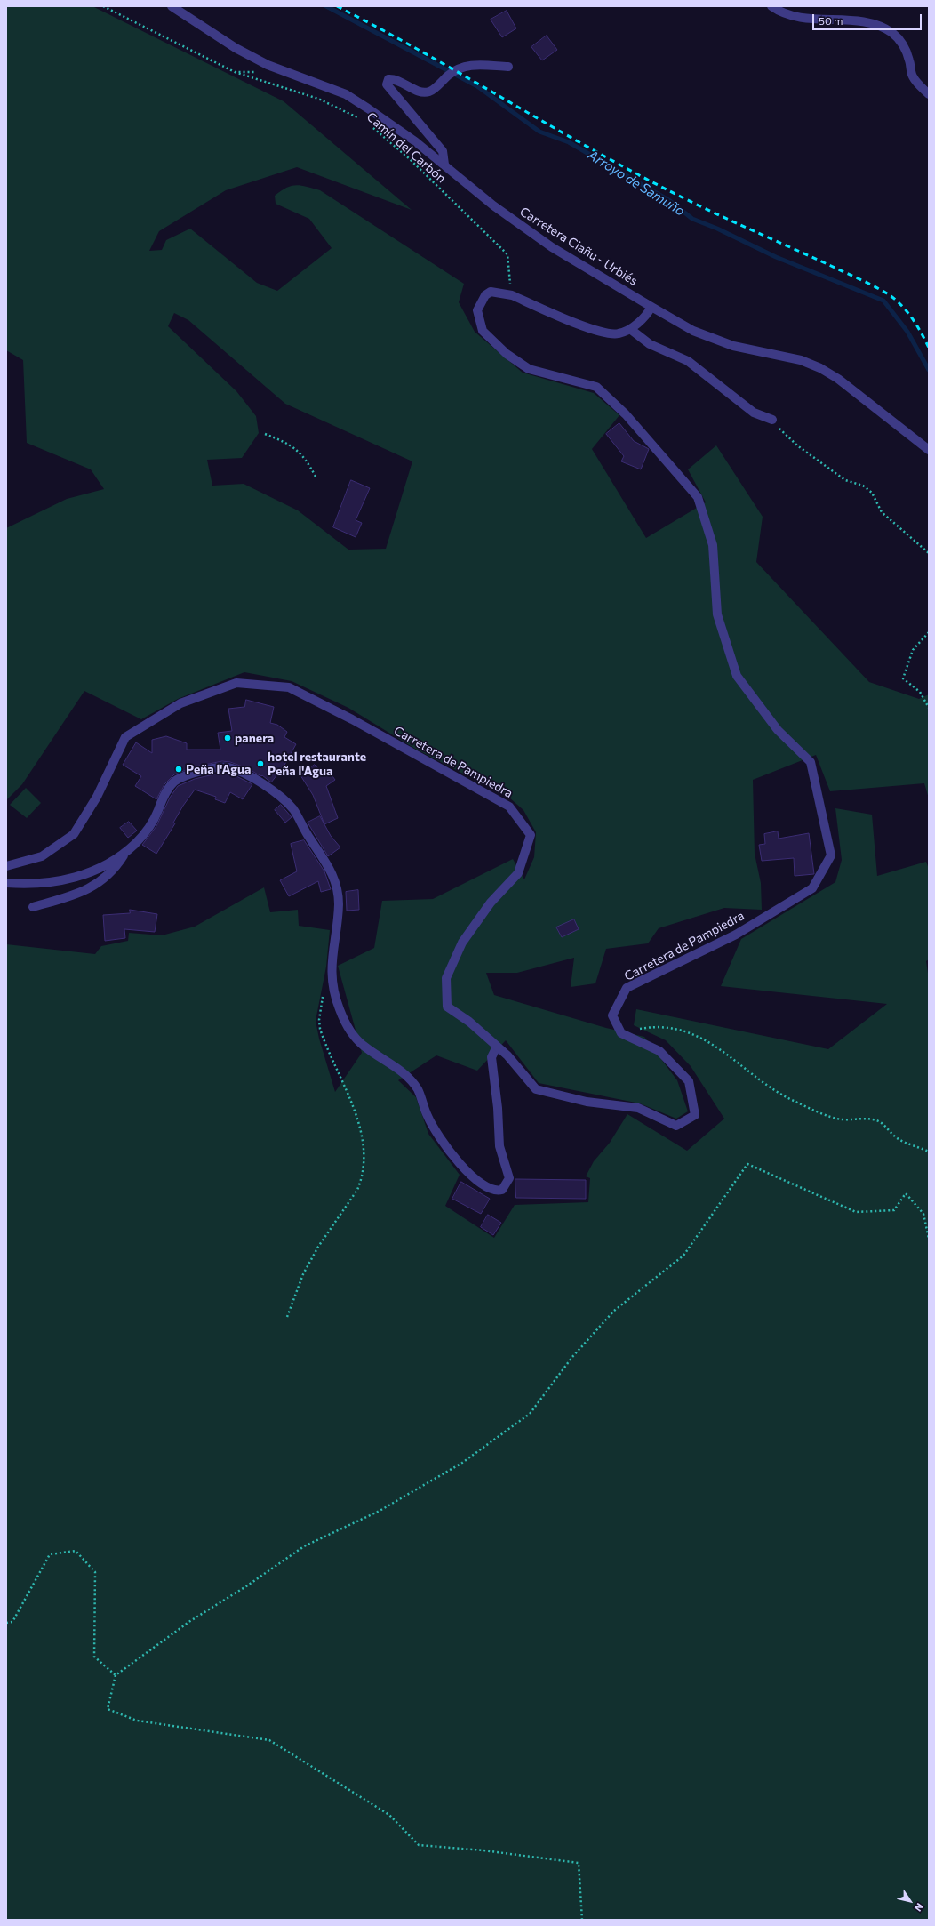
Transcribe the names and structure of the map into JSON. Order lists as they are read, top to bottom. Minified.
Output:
{"streets":{"street":["Carretera Ciañu - Urbiés","Carretera de Pampiedra"],"path":["Camín del Carbón"]},"crossings":[["Camín del Carbón","Carretera Ciañu - Urbiés"],["Camín del Carbón","Carretera de Pampiedra"],["Carretera Ciañu - Urbiés","Carretera de Pampiedra"]],"water":["Arroyo de Samuño"],"places":["panera","hotel restaurante Peña l'Agua","Peña l'Agua"],"scale_bar":"50 m","north":"bottom right"}
